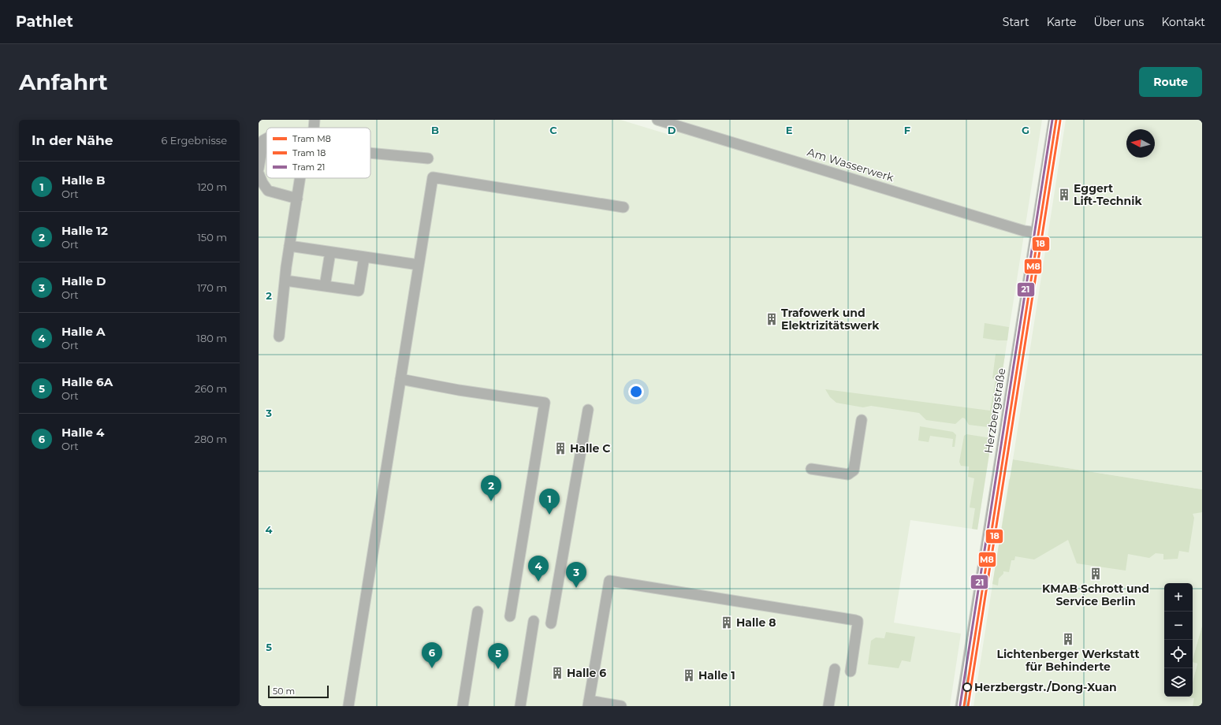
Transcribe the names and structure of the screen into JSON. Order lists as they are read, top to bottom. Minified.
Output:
{"streets":{"street":["Am Wasserwerk","Herzbergstraße"]},"crossings":[["Am Wasserwerk","Herzbergstraße"]],"places":{"building":["Eggert Lift-Technik","Trafowerk und Elektrizitätswerk","Halle C","KMAB Schrott und Service Berlin","Halle 8","Lichtenberger Werkstatt für Behinderte","Halle 6","Halle 1"],"other":["Herzbergstr./Dong-Xuan"]},"lines":["tram line M8","tram line 21","tram line 18"],"legend":["Tram M8","Tram 18","Tram 21"],"scale_bar":"50 m","north":"left","page":{"header":"Pathlet","nav":["Start","Karte","Über uns","Kontakt"],"buttons":"Route","title":"Anfahrt","heading":["In der Nähe","6 Ergebnisse"],"list":[{"mark":"1","name":"Halle B","note":"Ort","value":"120 m"},{"mark":"2","name":"Halle 12","note":"Ort","value":"150 m"},{"mark":"3","name":"Halle D","note":"Ort","value":"170 m"},{"mark":"4","name":"Halle A","note":"Ort","value":"180 m"},{"mark":"5","name":"Halle 6A","note":"Ort","value":"260 m"},{"mark":"6","name":"Halle 4","note":"Ort","value":"280 m"}],"pins":["2","1","4","3","6","5"],"map_buttons":["+","−"],"scale":"50 m"},"grid":{"columns":["B","C","D","E","F","G"],"rows":["2","3","4","5"]}}
